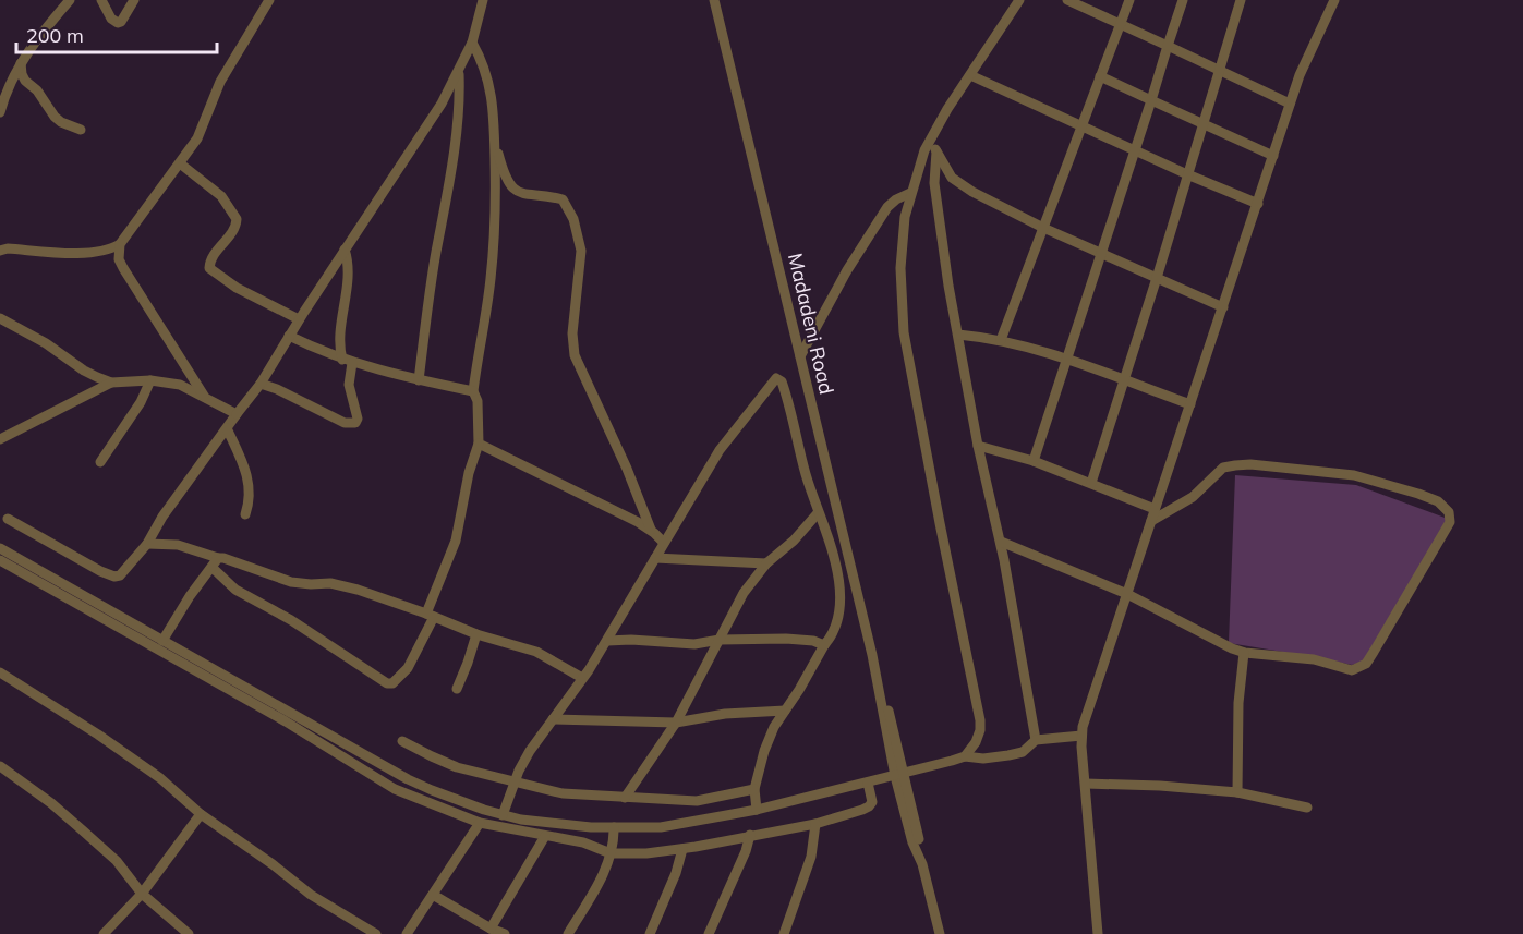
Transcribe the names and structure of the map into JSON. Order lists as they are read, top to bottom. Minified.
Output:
{"streets":{"street":["Madadeni Road"]},"scale_bar":"200 m"}
